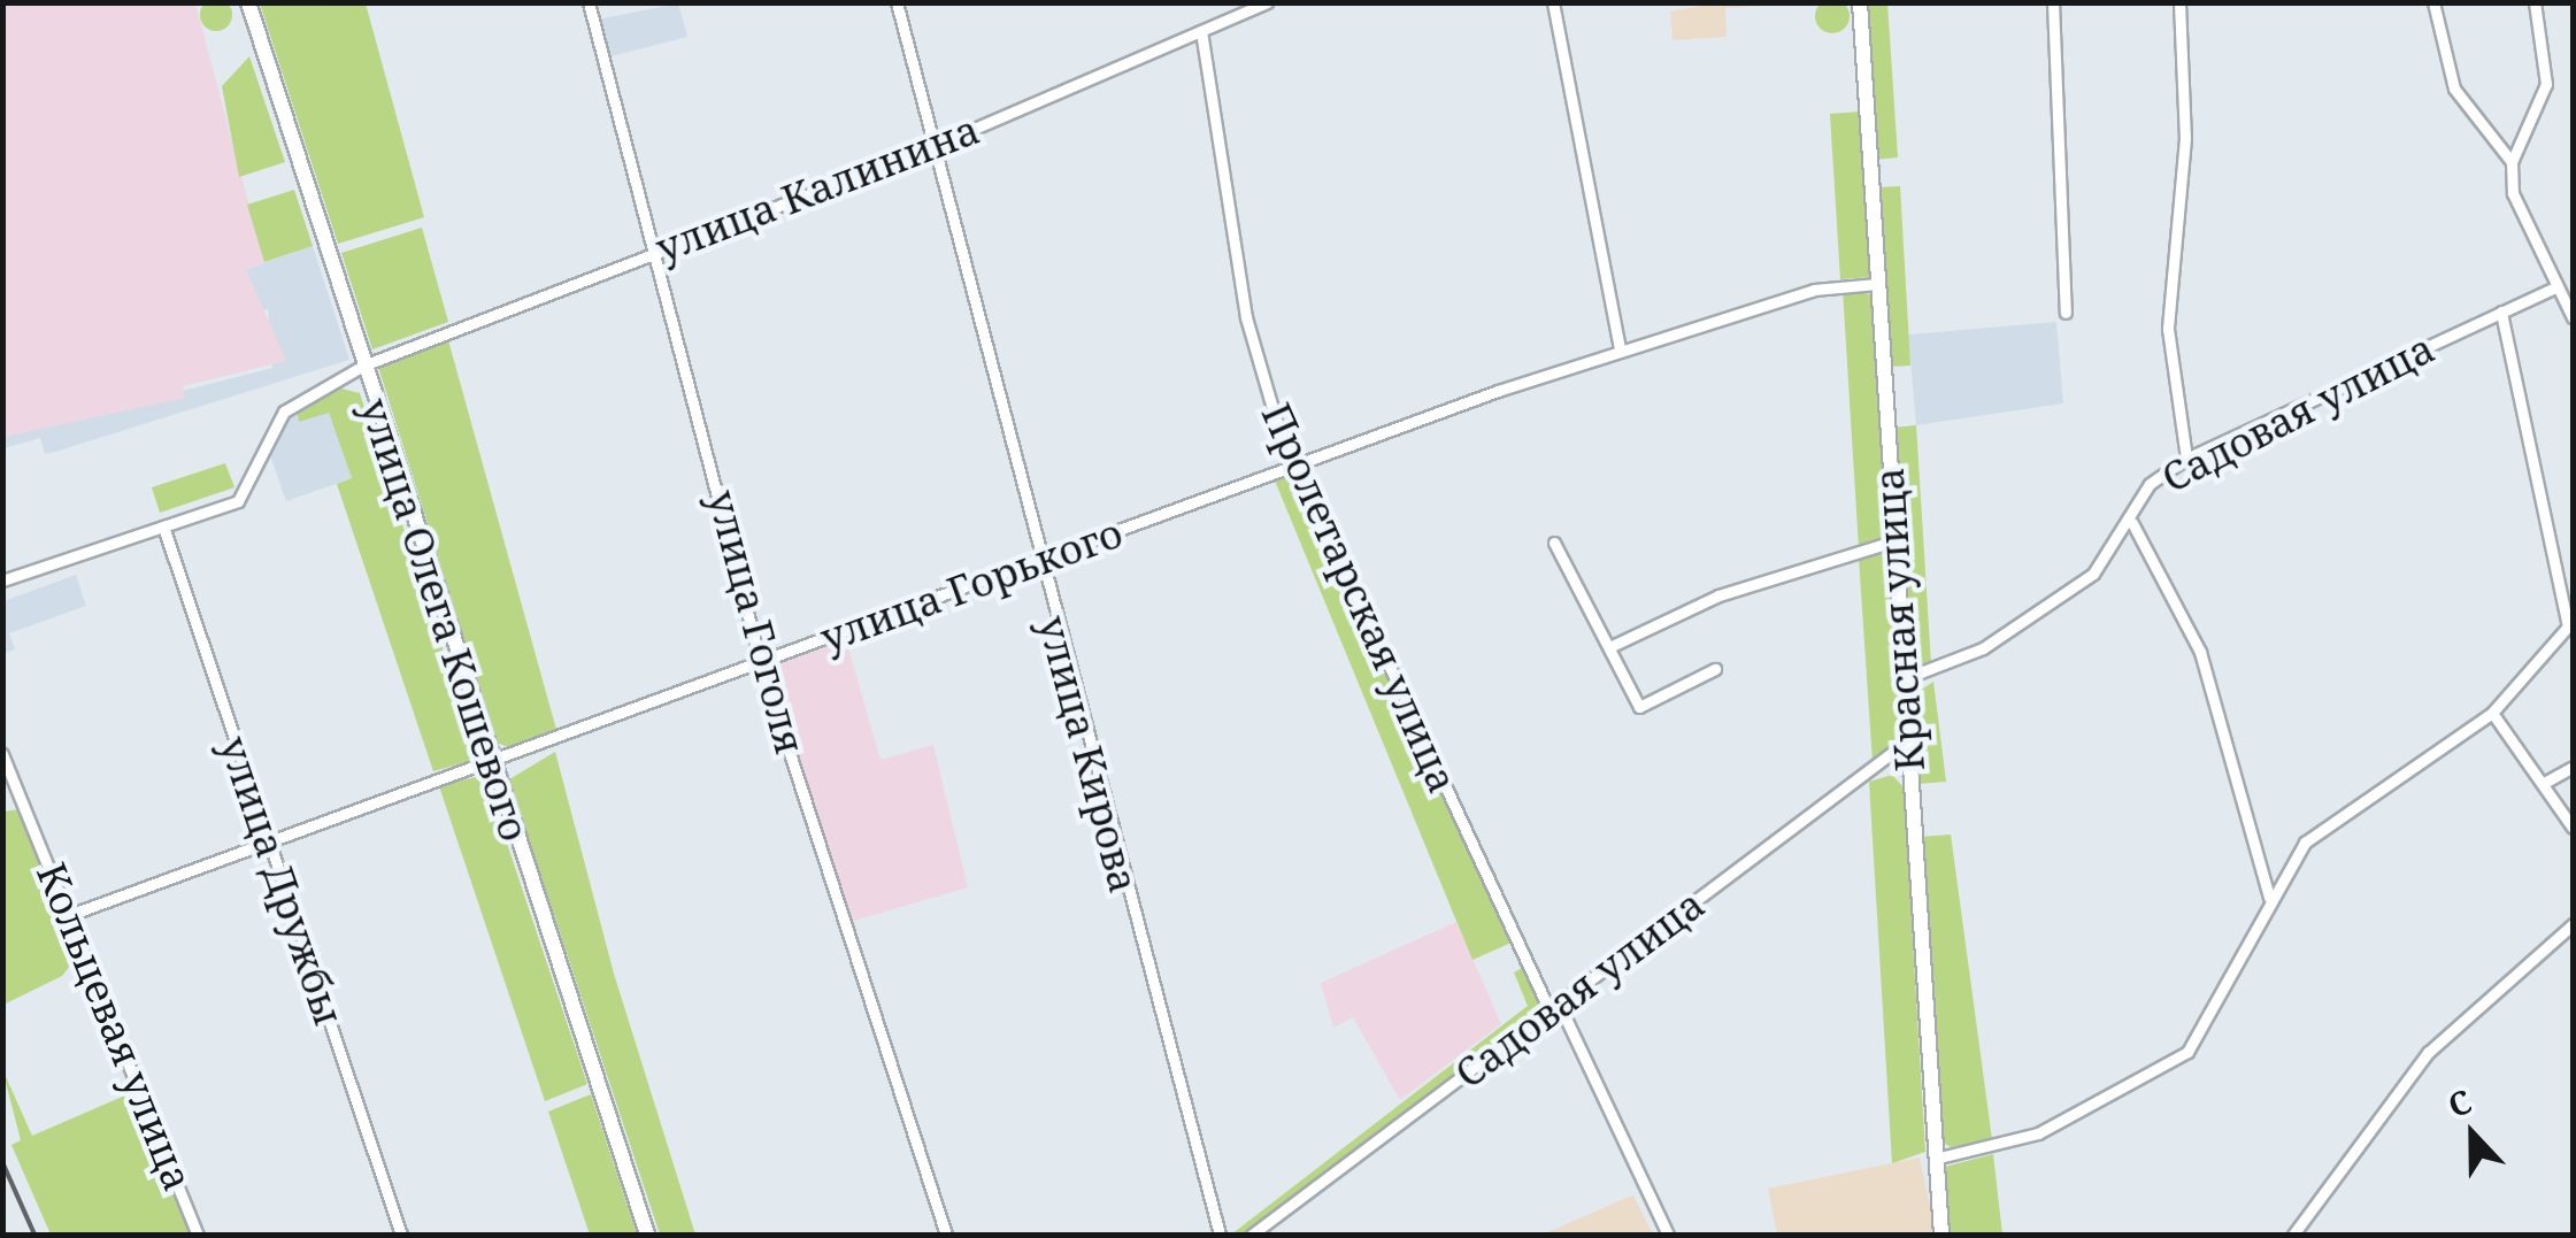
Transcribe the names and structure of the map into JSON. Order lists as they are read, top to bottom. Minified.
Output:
{"streets":{"street":["улица Калинина","Садовая улица","улица Горького","Пролетарская улица","улица Олега Кошевого","Красная улица","улица Гоголя","улица Кирова","улица Дружбы","Кольцевая улица"]},"crossings":[["улица Калинина","Пролетарская улица"],["улица Калинина","улица Олега Кошевого"],["улица Калинина","улица Гоголя"],["улица Калинина","улица Кирова"],["улица Калинина","улица Дружбы"],["Садовая улица","Пролетарская улица"],["Садовая улица","Красная улица"],["улица Горького","Пролетарская улица"],["улица Горького","улица Олега Кошевого"],["улица Горького","Красная улица"],["улица Горького","улица Гоголя"],["улица Горького","улица Кирова"],["улица Горького","улица Дружбы"],["улица Горького","Кольцевая улица"]],"north":"top"}
